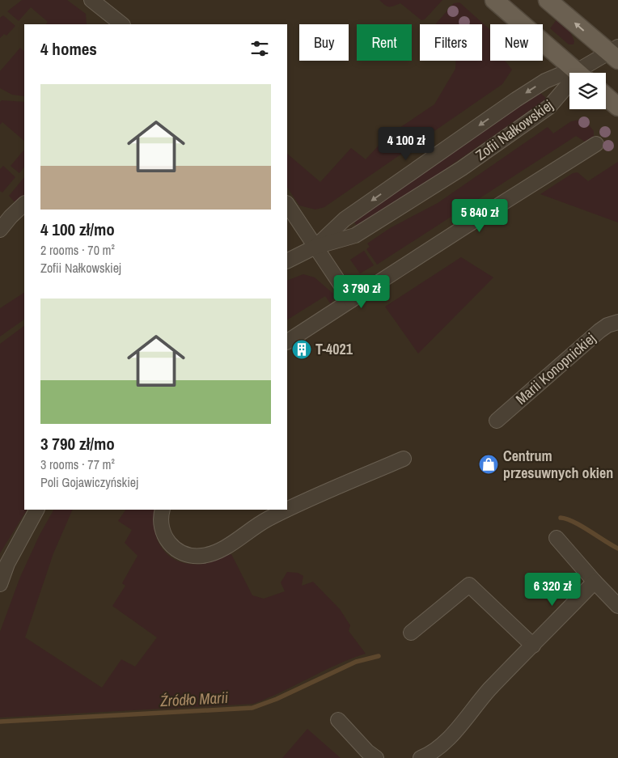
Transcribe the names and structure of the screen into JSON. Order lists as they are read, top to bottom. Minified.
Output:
{"streets":{"street":["Zofii Nałkowskiej","Marii Konopnickiej"]},"water":["Źródło Marii"],"places":{"building":["T-4021"],"shop":["Centrum przesuwnych okien"]},"page":{"chip":["Buy","Rent","Filters","New"],"heading":"4 homes","list":[{"name":"4 100 zł/mo","note":"2 rooms · 70 m² · Zofii Nałkowskiej"},{"name":"3 790 zł/mo","note":"3 rooms · 77 m² · Poli Gojawiczyńskiej"}],"price":["4 100 zł","5 840 zł","3 790 zł","6 320 zł"]}}
